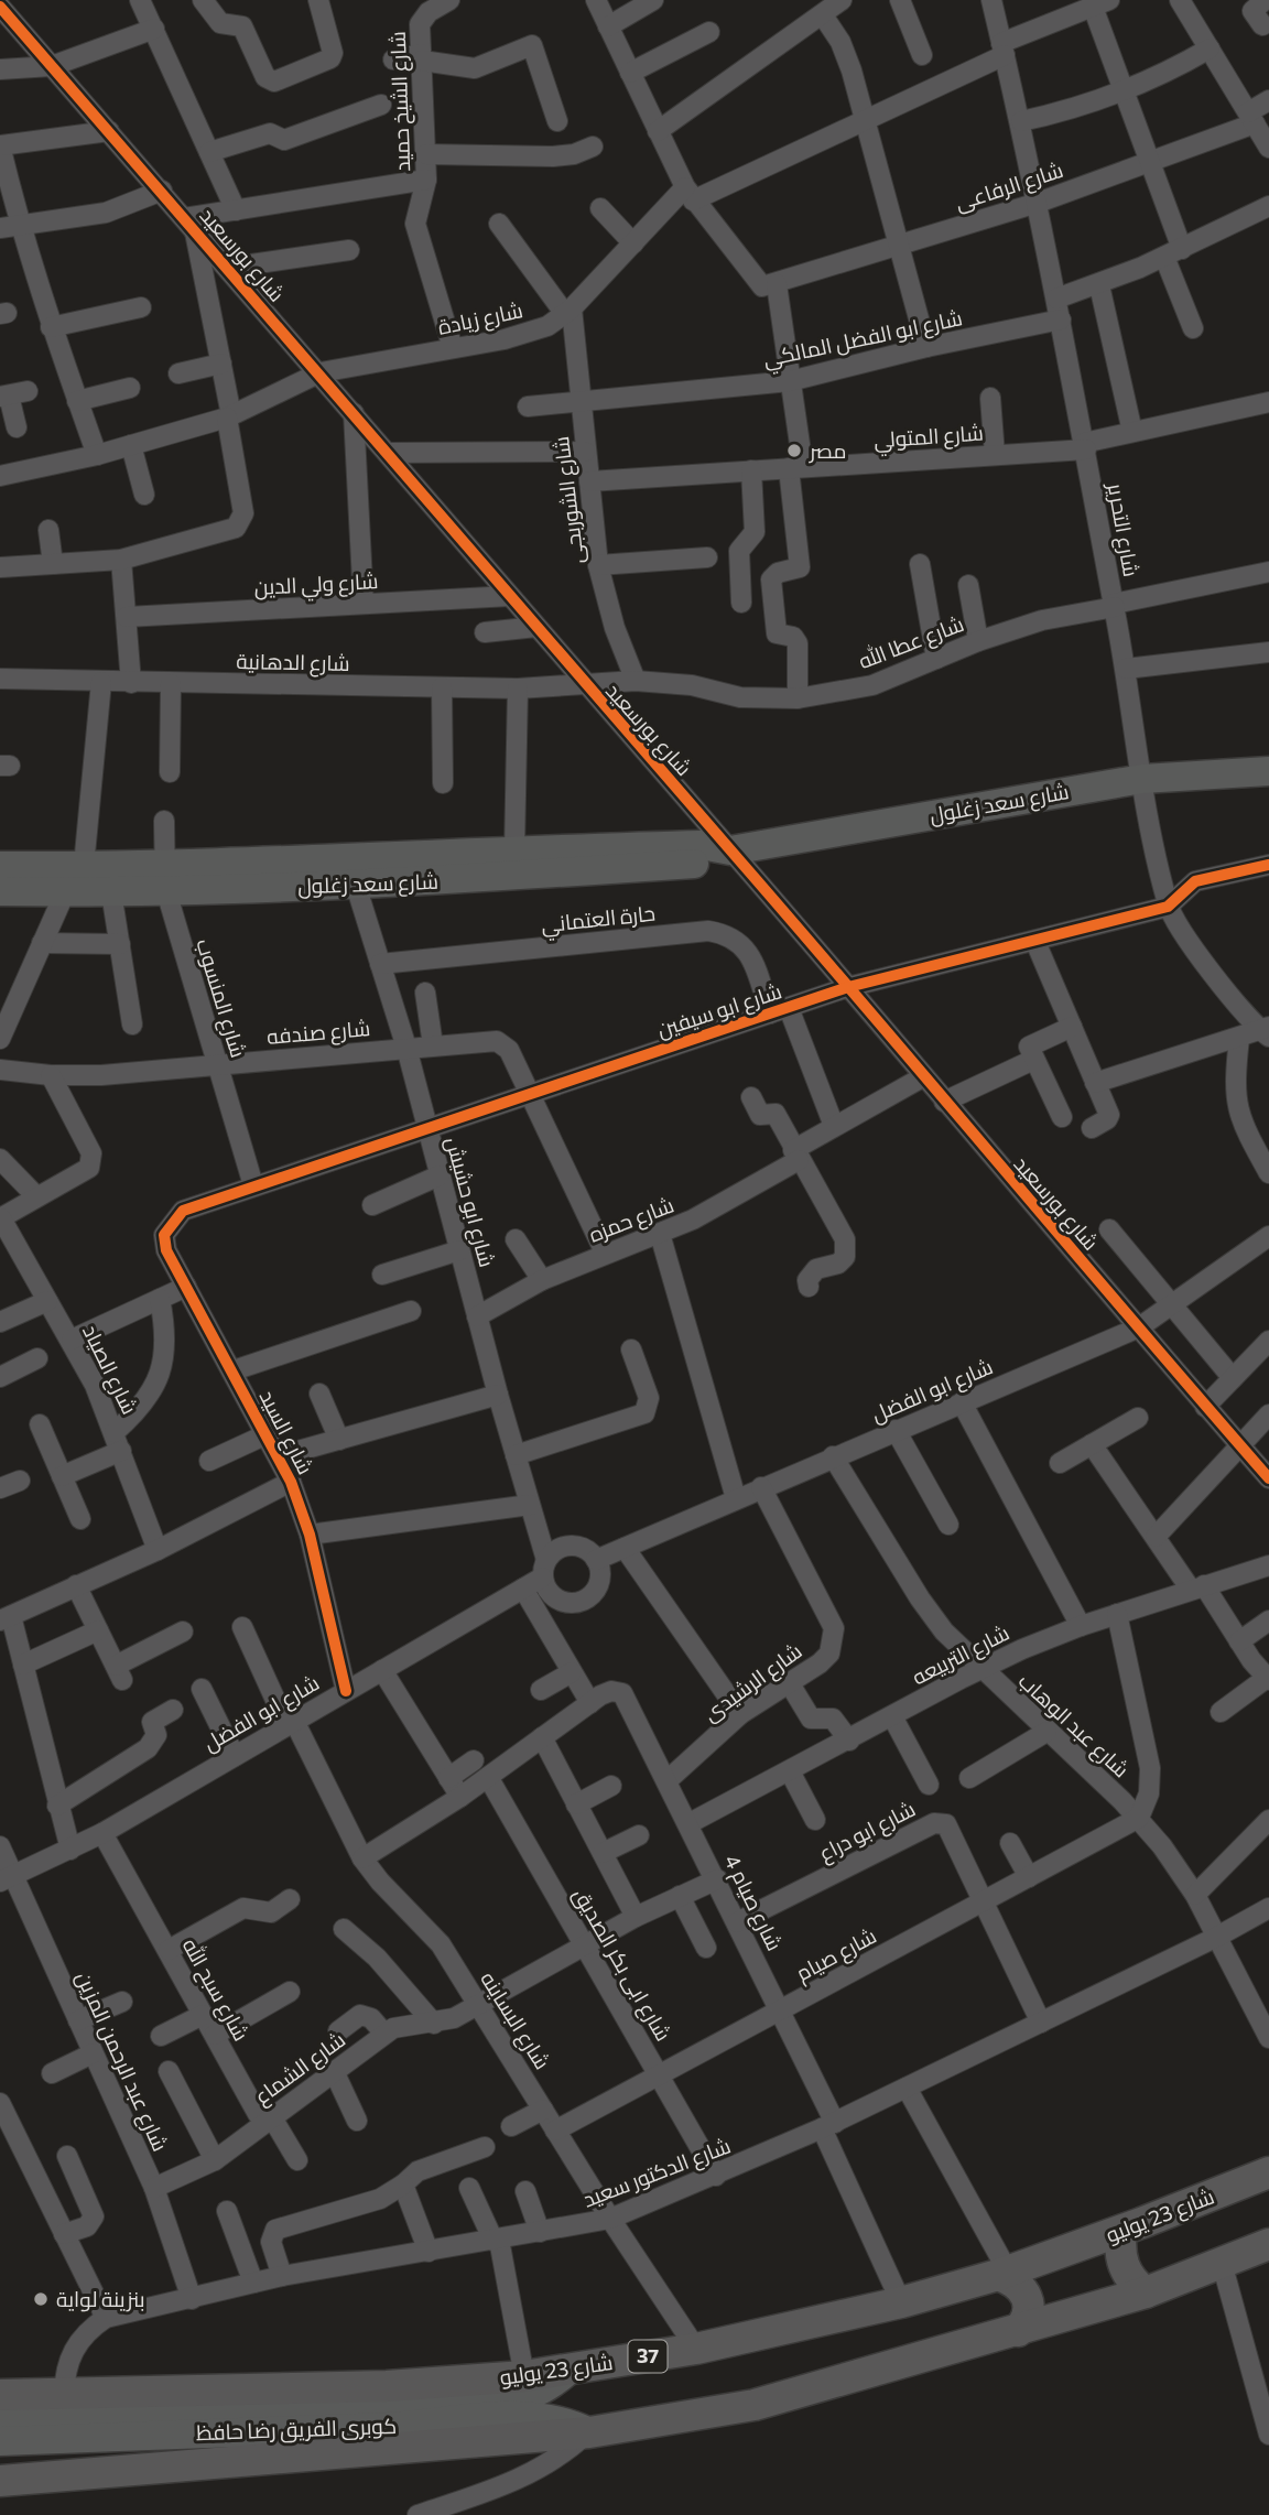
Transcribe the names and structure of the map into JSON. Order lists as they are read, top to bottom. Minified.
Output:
{"streets":{"main road":["شارع 23 يوليو","37"],"street":["شارع الشيخ حميد","شارع الرفاعى","شارع بورسعيد","شارع زيادة","شارع ابو الفضل المالكي","شارع المتولي","شارع الشوربجى","شارع التحرير","شارع ولي الدين","شارع عطا الله","شارع الدهانية","شارع سعد زغلول","حارة العتماني","شارع المنسوب","شارع ابو سيفين","شارع صندفه","شارع ابو حشيش","شارع حمزه","شارع الصياد","شارع ابو الفضل","شارع السيد","شارع التربيعه","شارع الرشيدى","شارع عبد الوهاب","شارع ابو دراع","شارع صيام 4","شارع صيام","شارع ابى بكر الصديق","شارع سبح الله","شارع البساينه","شارع عبد الرحمن المزين","شارع الشماع","شارع الدكتور سعيد","كوبرى الفريق رضا حافظ"]},"crossings":[["شارع الشيخ حميد","شارع زيادة"],["شارع الرفاعى","شارع التحرير"],["شارع بورسعيد","شارع زيادة"],["شارع بورسعيد","شارع ولي الدين"],["شارع بورسعيد","شارع عطا الله"],["شارع بورسعيد","شارع الدهانية"],["شارع بورسعيد","شارع سعد زغلول"],["شارع بورسعيد","شارع ابو سيفين"],["شارع بورسعيد","شارع حمزه"],["شارع بورسعيد","شارع ابو الفضل"],["شارع زيادة","شارع الشوربجى"],["شارع ابو الفضل المالكي","شارع الشوربجى"],["شارع ابو الفضل المالكي","شارع التحرير"],["شارع المتولي","شارع الشوربجى"],["شارع المتولي","شارع التحرير"],["شارع الشوربجى","شارع عطا الله"],["شارع التحرير","شارع عطا الله"],["شارع التحرير","شارع سعد زغلول"],["شارع التحرير","شارع ابو سيفين"],["شارع عطا الله","شارع الدهانية"],["شارع سعد زغلول","شارع المنسوب"],["شارع سعد زغلول","شارع ابو حشيش"],["حارة العتماني","شارع ابو سيفين"],["حارة العتماني","شارع ابو حشيش"],["حارة العتماني","شارع حمزه"],["شارع المنسوب","شارع ابو سيفين"],["شارع المنسوب","شارع صندفه"],["شارع ابو سيفين","شارع صندفه"],["شارع ابو سيفين","شارع ابو حشيش"],["شارع ابو سيفين","شارع السيد"],["شارع صندفه","شارع ابو حشيش"],["شارع ابو حشيش","شارع حمزه"],["شارع ابو حشيش","شارع ابو الفضل"],["شارع ابو الفضل","شارع السيد"],["شارع ابو الفضل","شارع الرشيدى"],["شارع ابو الفضل","شارع عبد الوهاب"],["شارع ابو الفضل","شارع سبح الله"],["شارع ابو الفضل","شارع البساينه"],["شارع ابو الفضل","شارع عبد الرحمن المزين"],["شارع التربيعه","شارع عبد الوهاب"],["شارع التربيعه","شارع صيام 4"],["شارع الرشيدى","شارع صيام 4"],["شارع عبد الوهاب","شارع صيام"],["شارع عبد الوهاب","شارع الدكتور سعيد"],["شارع ابو دراع","شارع صيام 4"],["شارع ابو دراع","شارع صيام"],["شارع ابو دراع","شارع الدكتور سعيد"],["شارع صيام 4","شارع صيام"],["شارع صيام 4","شارع الشماع"],["شارع صيام 4","شارع الدكتور سعيد"],["شارع صيام 4","شارع 23 يوليو"],["شارع صيام","شارع ابى بكر الصديق"],["شارع صيام","شارع البساينه"],["شارع ابى بكر الصديق","شارع الشماع"],["شارع ابى بكر الصديق","شارع الدكتور سعيد"],["شارع سبح الله","شارع الشماع"],["شارع البساينه","شارع الشماع"],["شارع البساينه","شارع الدكتور سعيد"],["شارع البساينه","شارع 23 يوليو"],["شارع عبد الرحمن المزين","شارع الشماع"],["شارع عبد الرحمن المزين","شارع الدكتور سعيد"],["شارع الدكتور سعيد","شارع 23 يوليو"],["شارع 23 يوليو","كوبرى الفريق رضا حافظ"]],"places":["مصر","بنزينة لواية"]}
